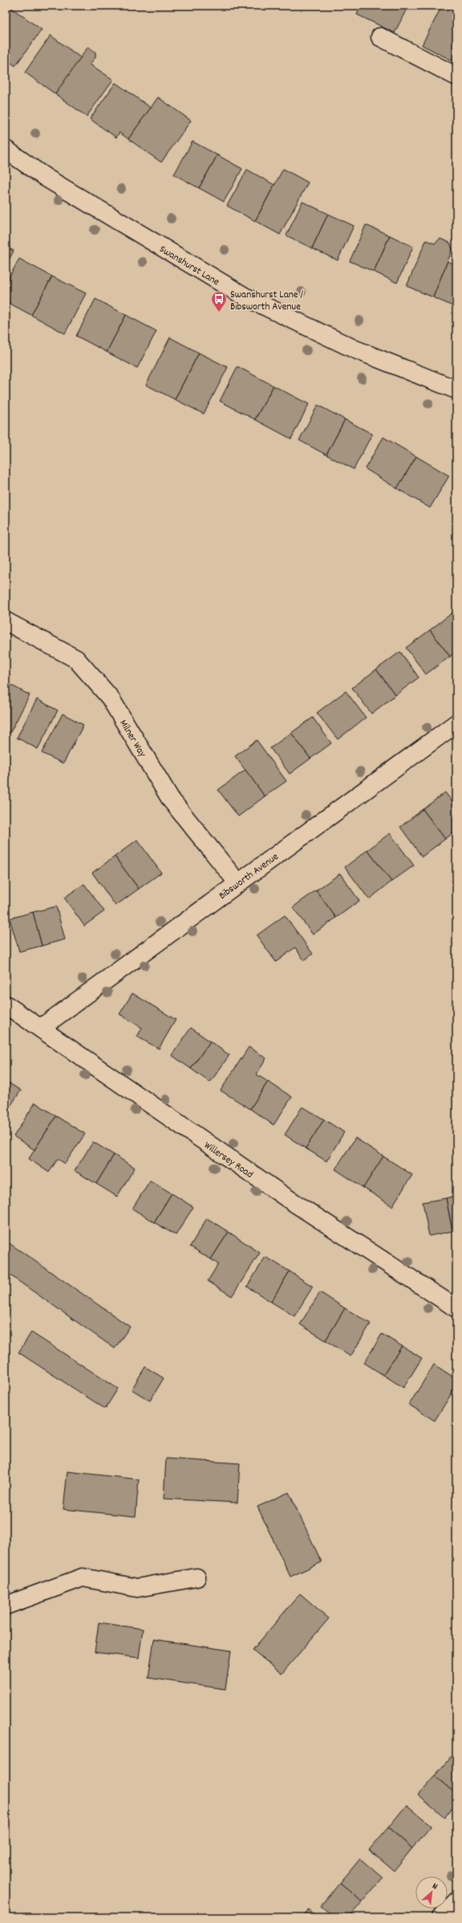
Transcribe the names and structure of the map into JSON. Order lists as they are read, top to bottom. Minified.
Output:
{"streets":{"street":["Swanshurst Lane","Milner Way","Bibsworth Avenue","Willersey Road"]},"crossings":[["Milner Way","Bibsworth Avenue"],["Bibsworth Avenue","Willersey Road"]],"places":{"bus stop":["Swanshurst Lane / Bibsworth Avenue"]},"north":"top right"}
